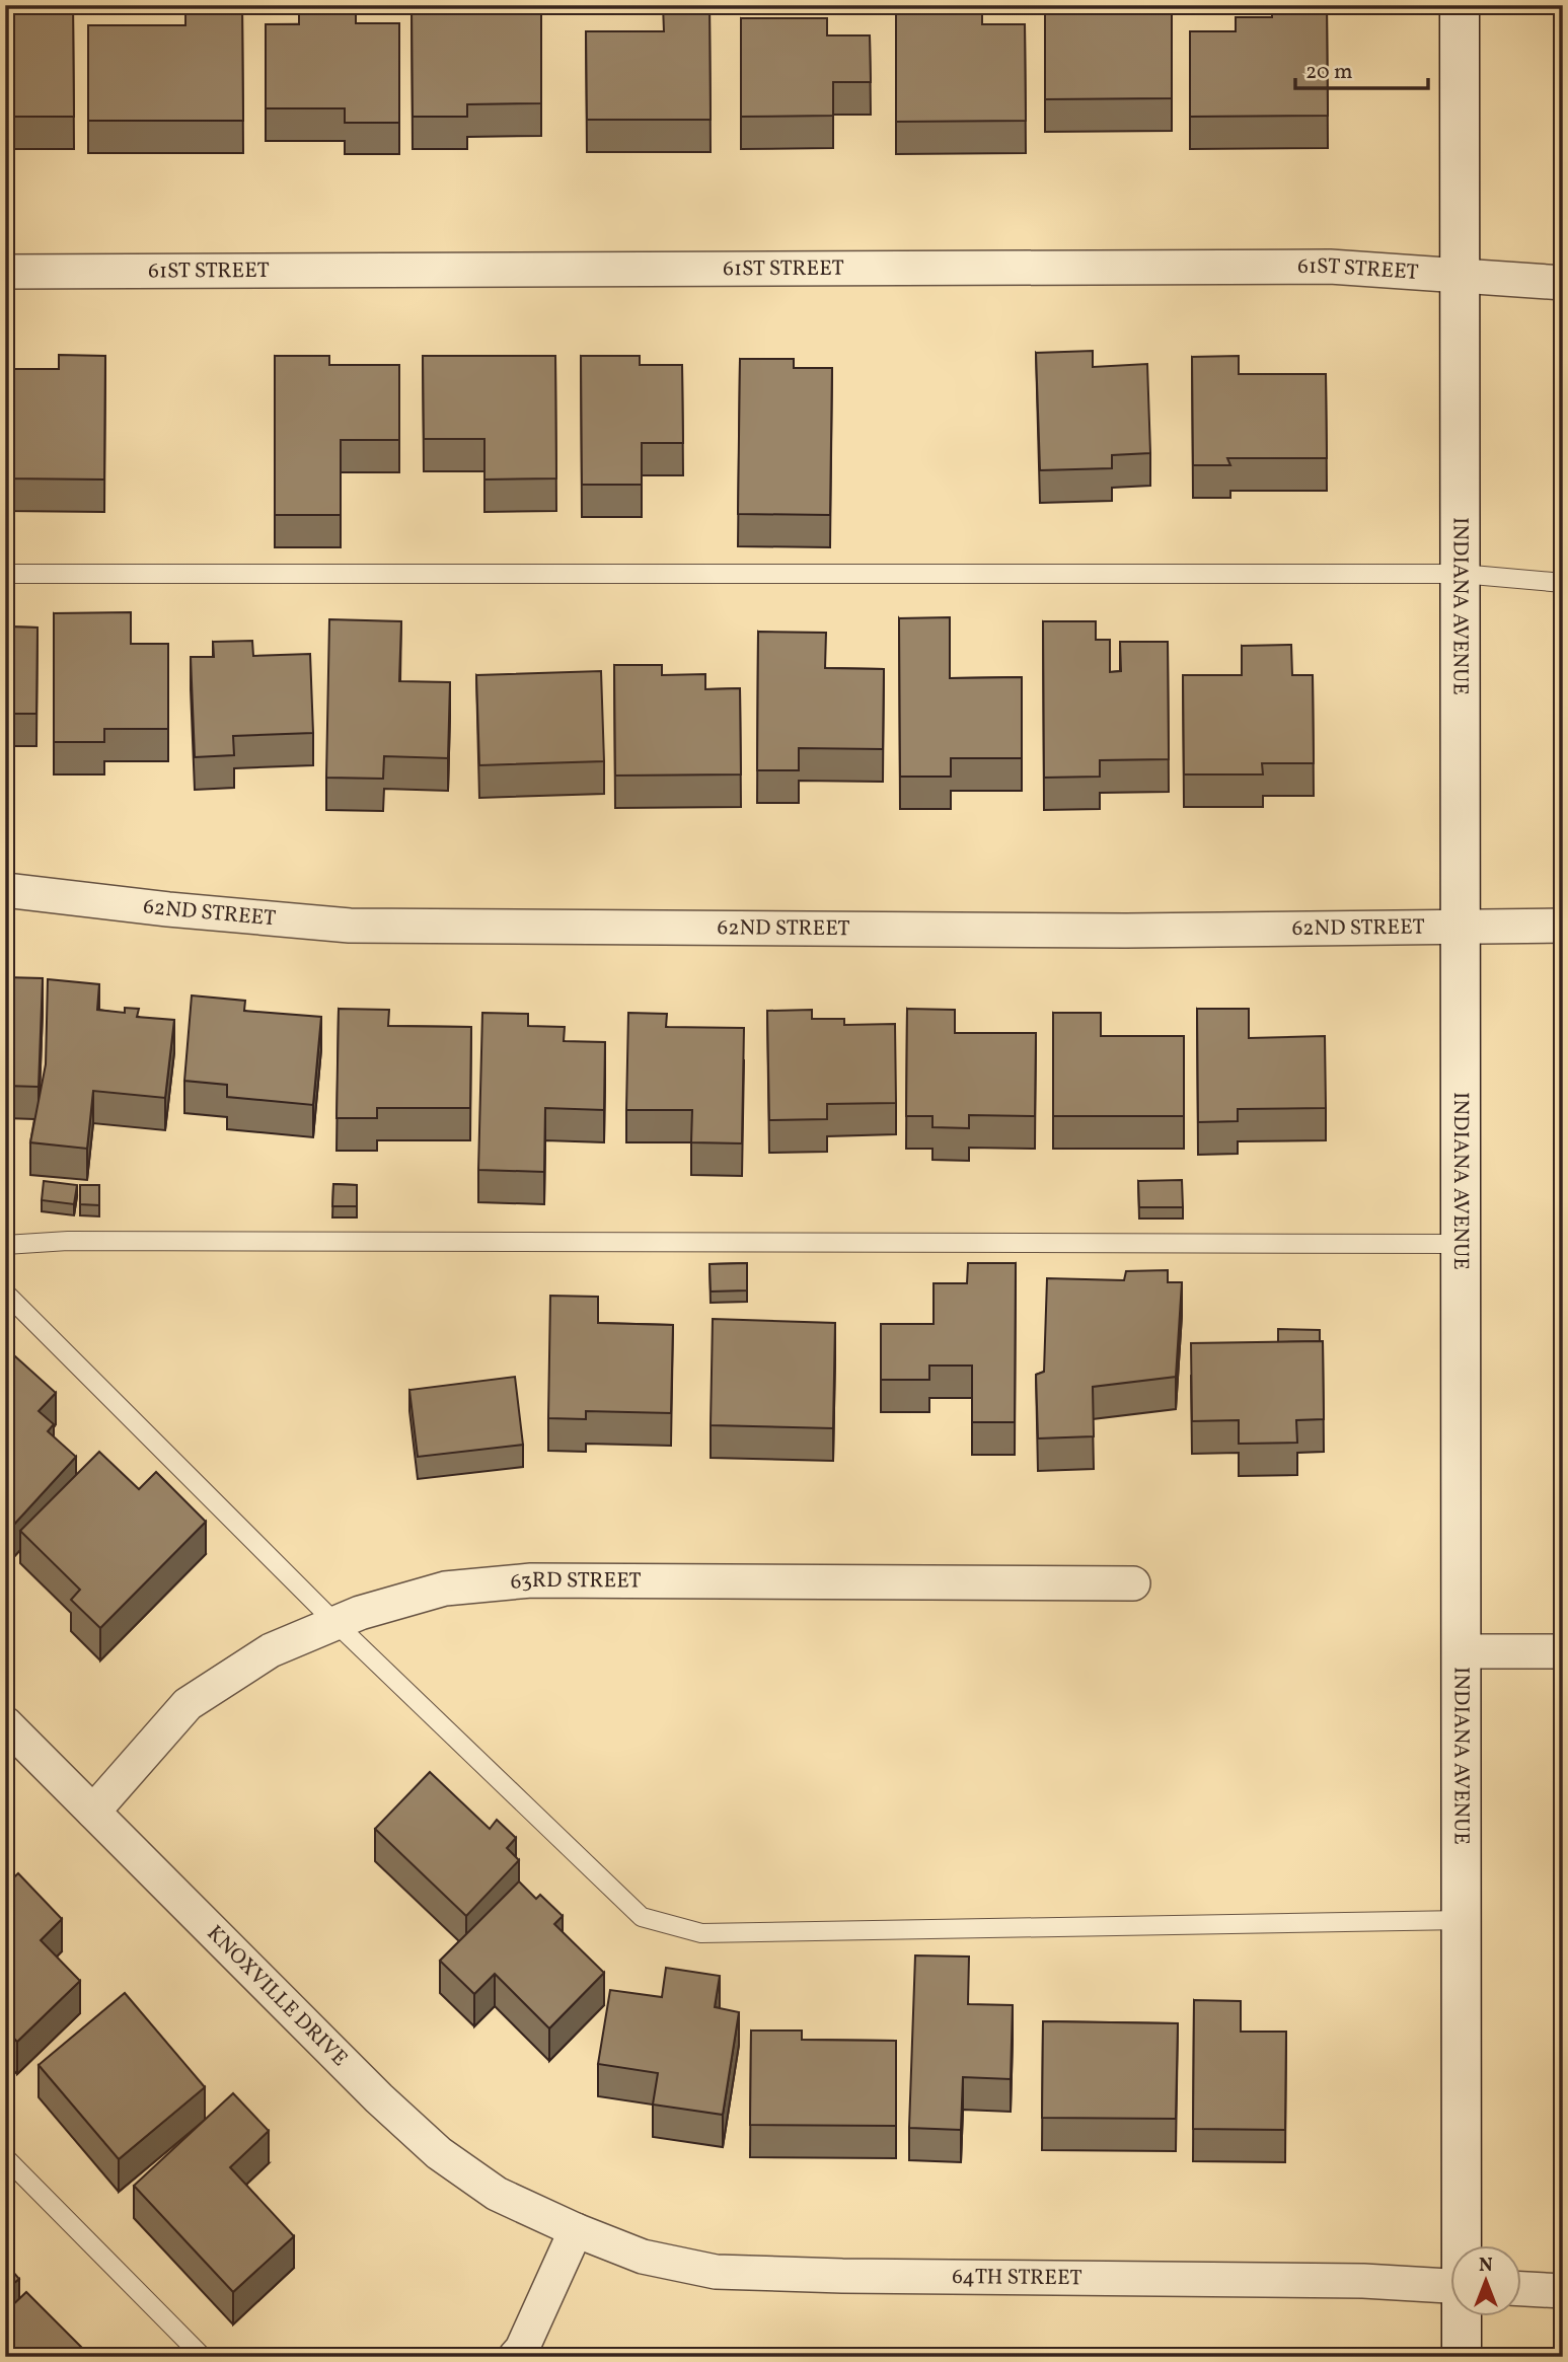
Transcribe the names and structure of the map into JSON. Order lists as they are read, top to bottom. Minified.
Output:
{"streets":{"main road":["INDIANA AVENUE"],"street":["61ST STREET","62ND STREET","63RD STREET","KNOXVILLE DRIVE","64TH STREET"]},"crossings":[["61ST STREET","INDIANA AVENUE"],["INDIANA AVENUE","62ND STREET"],["63RD STREET","KNOXVILLE DRIVE"],["KNOXVILLE DRIVE","64TH STREET"]],"scale_bar":"20 m","north":"top"}
